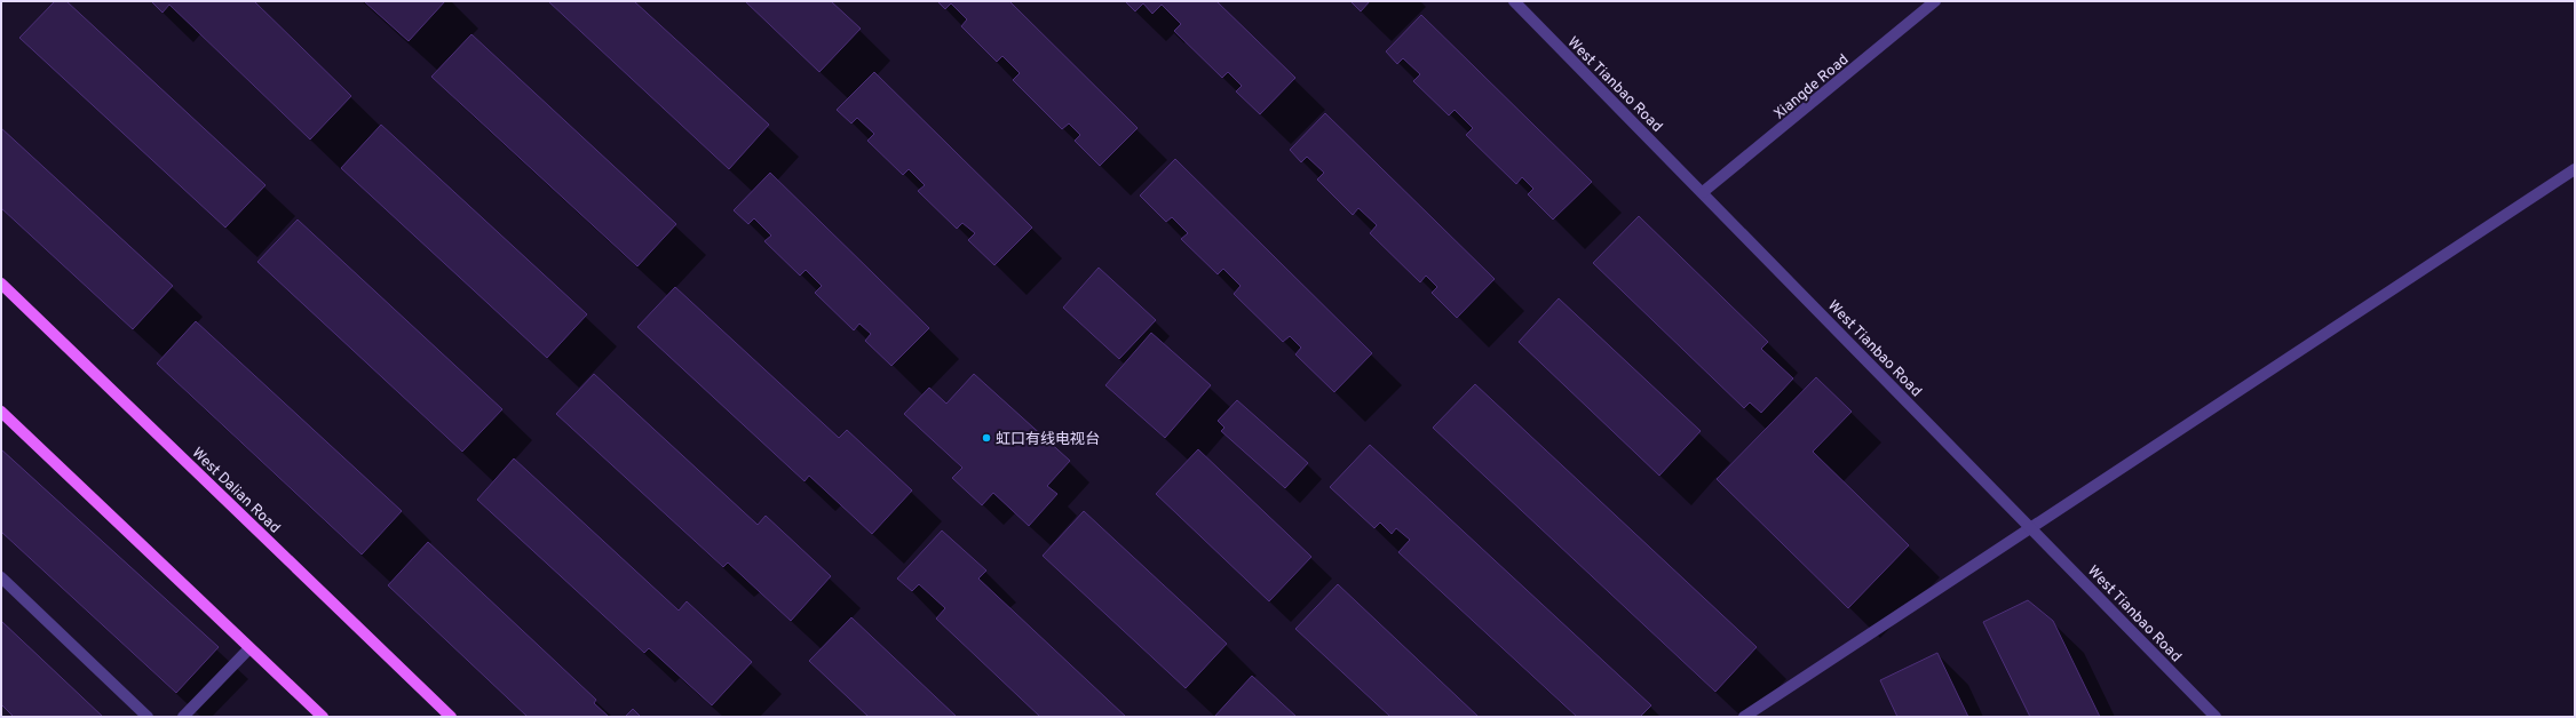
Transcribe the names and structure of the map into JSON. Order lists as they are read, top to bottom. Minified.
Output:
{"streets":{"main road":["West Dalian Road"],"street":["West Tianbao Road","Xiangde Road"]},"crossings":[["West Tianbao Road","Xiangde Road"]],"places":["虹口有线电视台"]}
